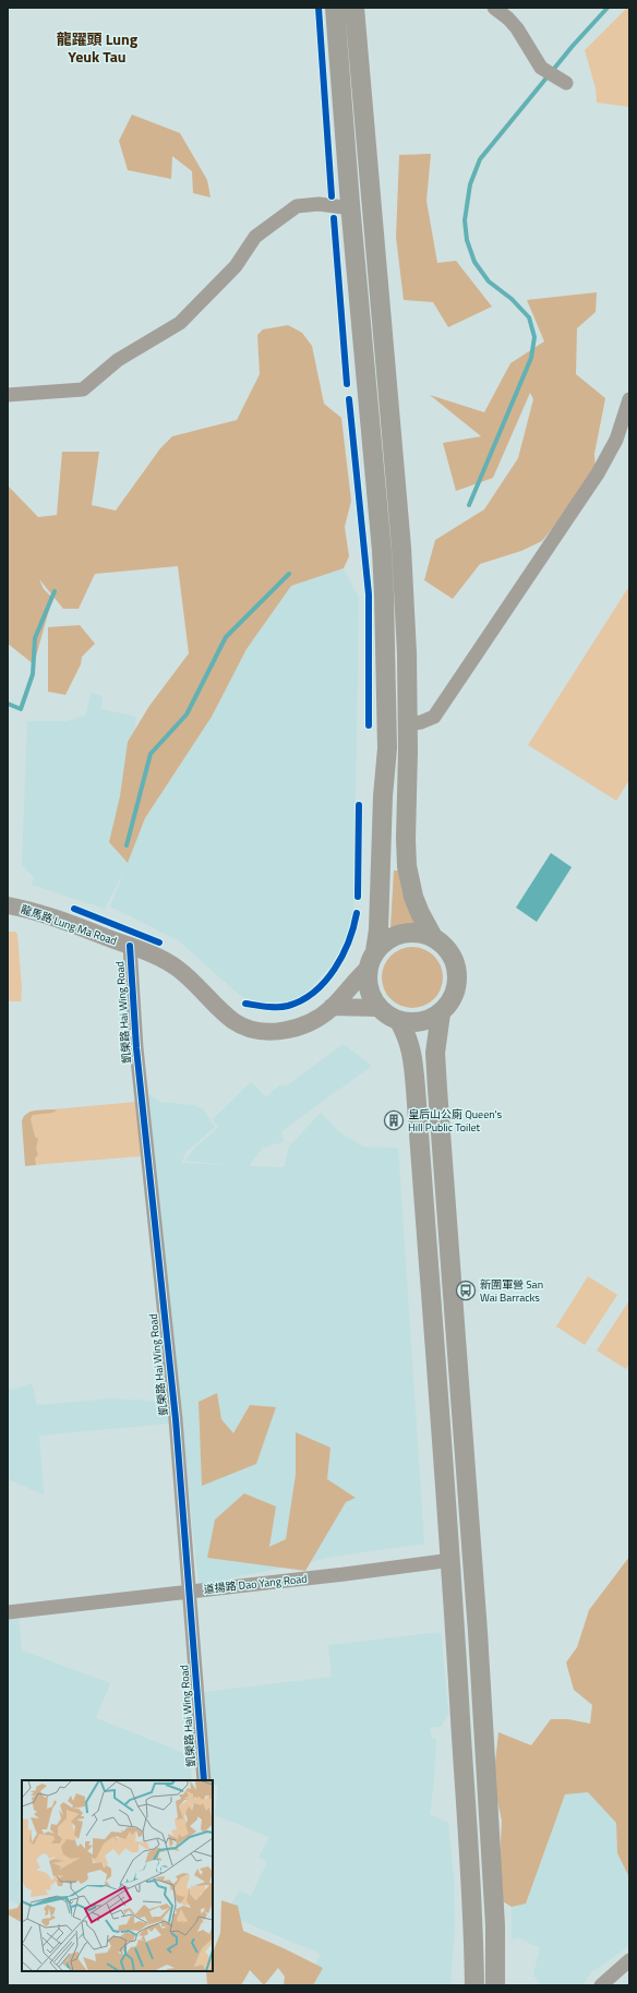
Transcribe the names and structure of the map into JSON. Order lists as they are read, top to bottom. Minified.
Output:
{"streets":{"street":["龍馬路 Lung Ma Road","凱榮路 Hai Wing Road","道揚路 Dao Yang Road"]},"crossings":[["龍馬路 Lung Ma Road","凱榮路 Hai Wing Road"],["凱榮路 Hai Wing Road","道揚路 Dao Yang Road"]],"districts":["龍躍頭 Lung Yeuk Tau"],"places":{"building":["皇后山公廁 Queen's Hill Public Toilet"],"bus stop":["新圍軍營 San Wai Barracks"]}}
